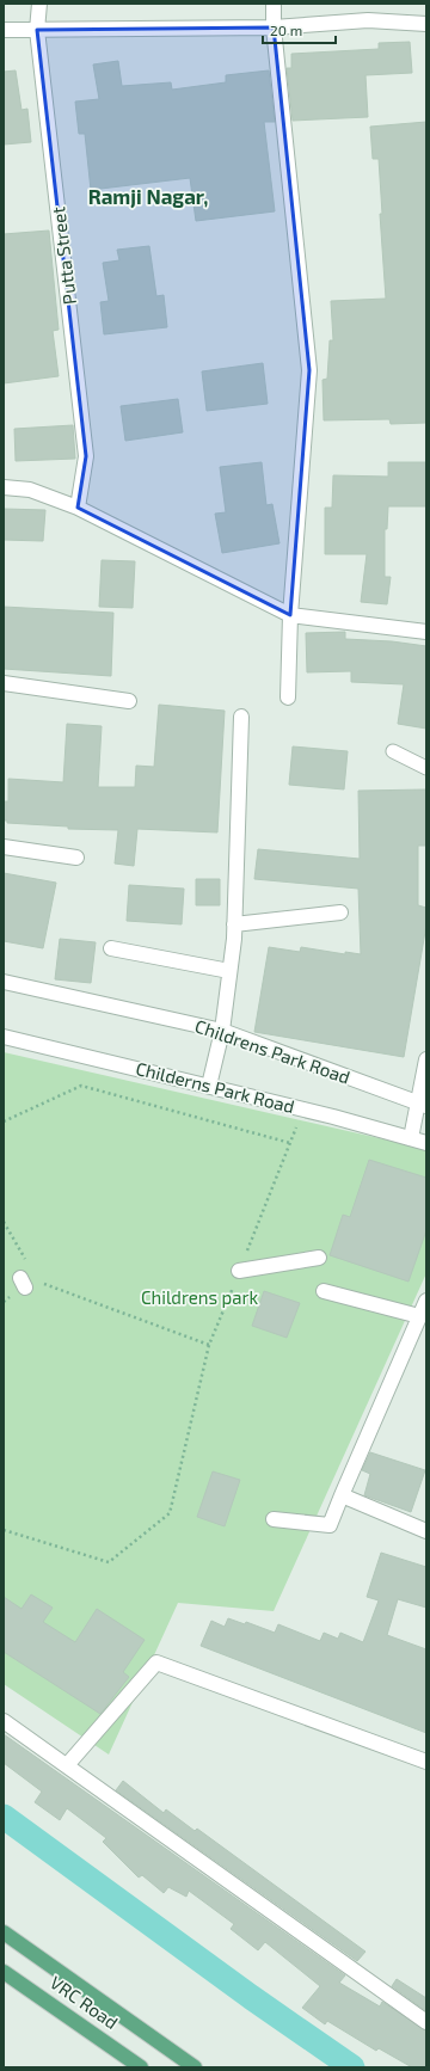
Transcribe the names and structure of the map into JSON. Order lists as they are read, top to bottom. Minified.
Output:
{"streets":{"main road":["VRC Road"],"street":["Putta Street","Childrens Park Road","Childerns Park Road"]},"districts":["Ramji Nagar,"],"parks":["Childrens park"],"scale_bar":"20 m"}
